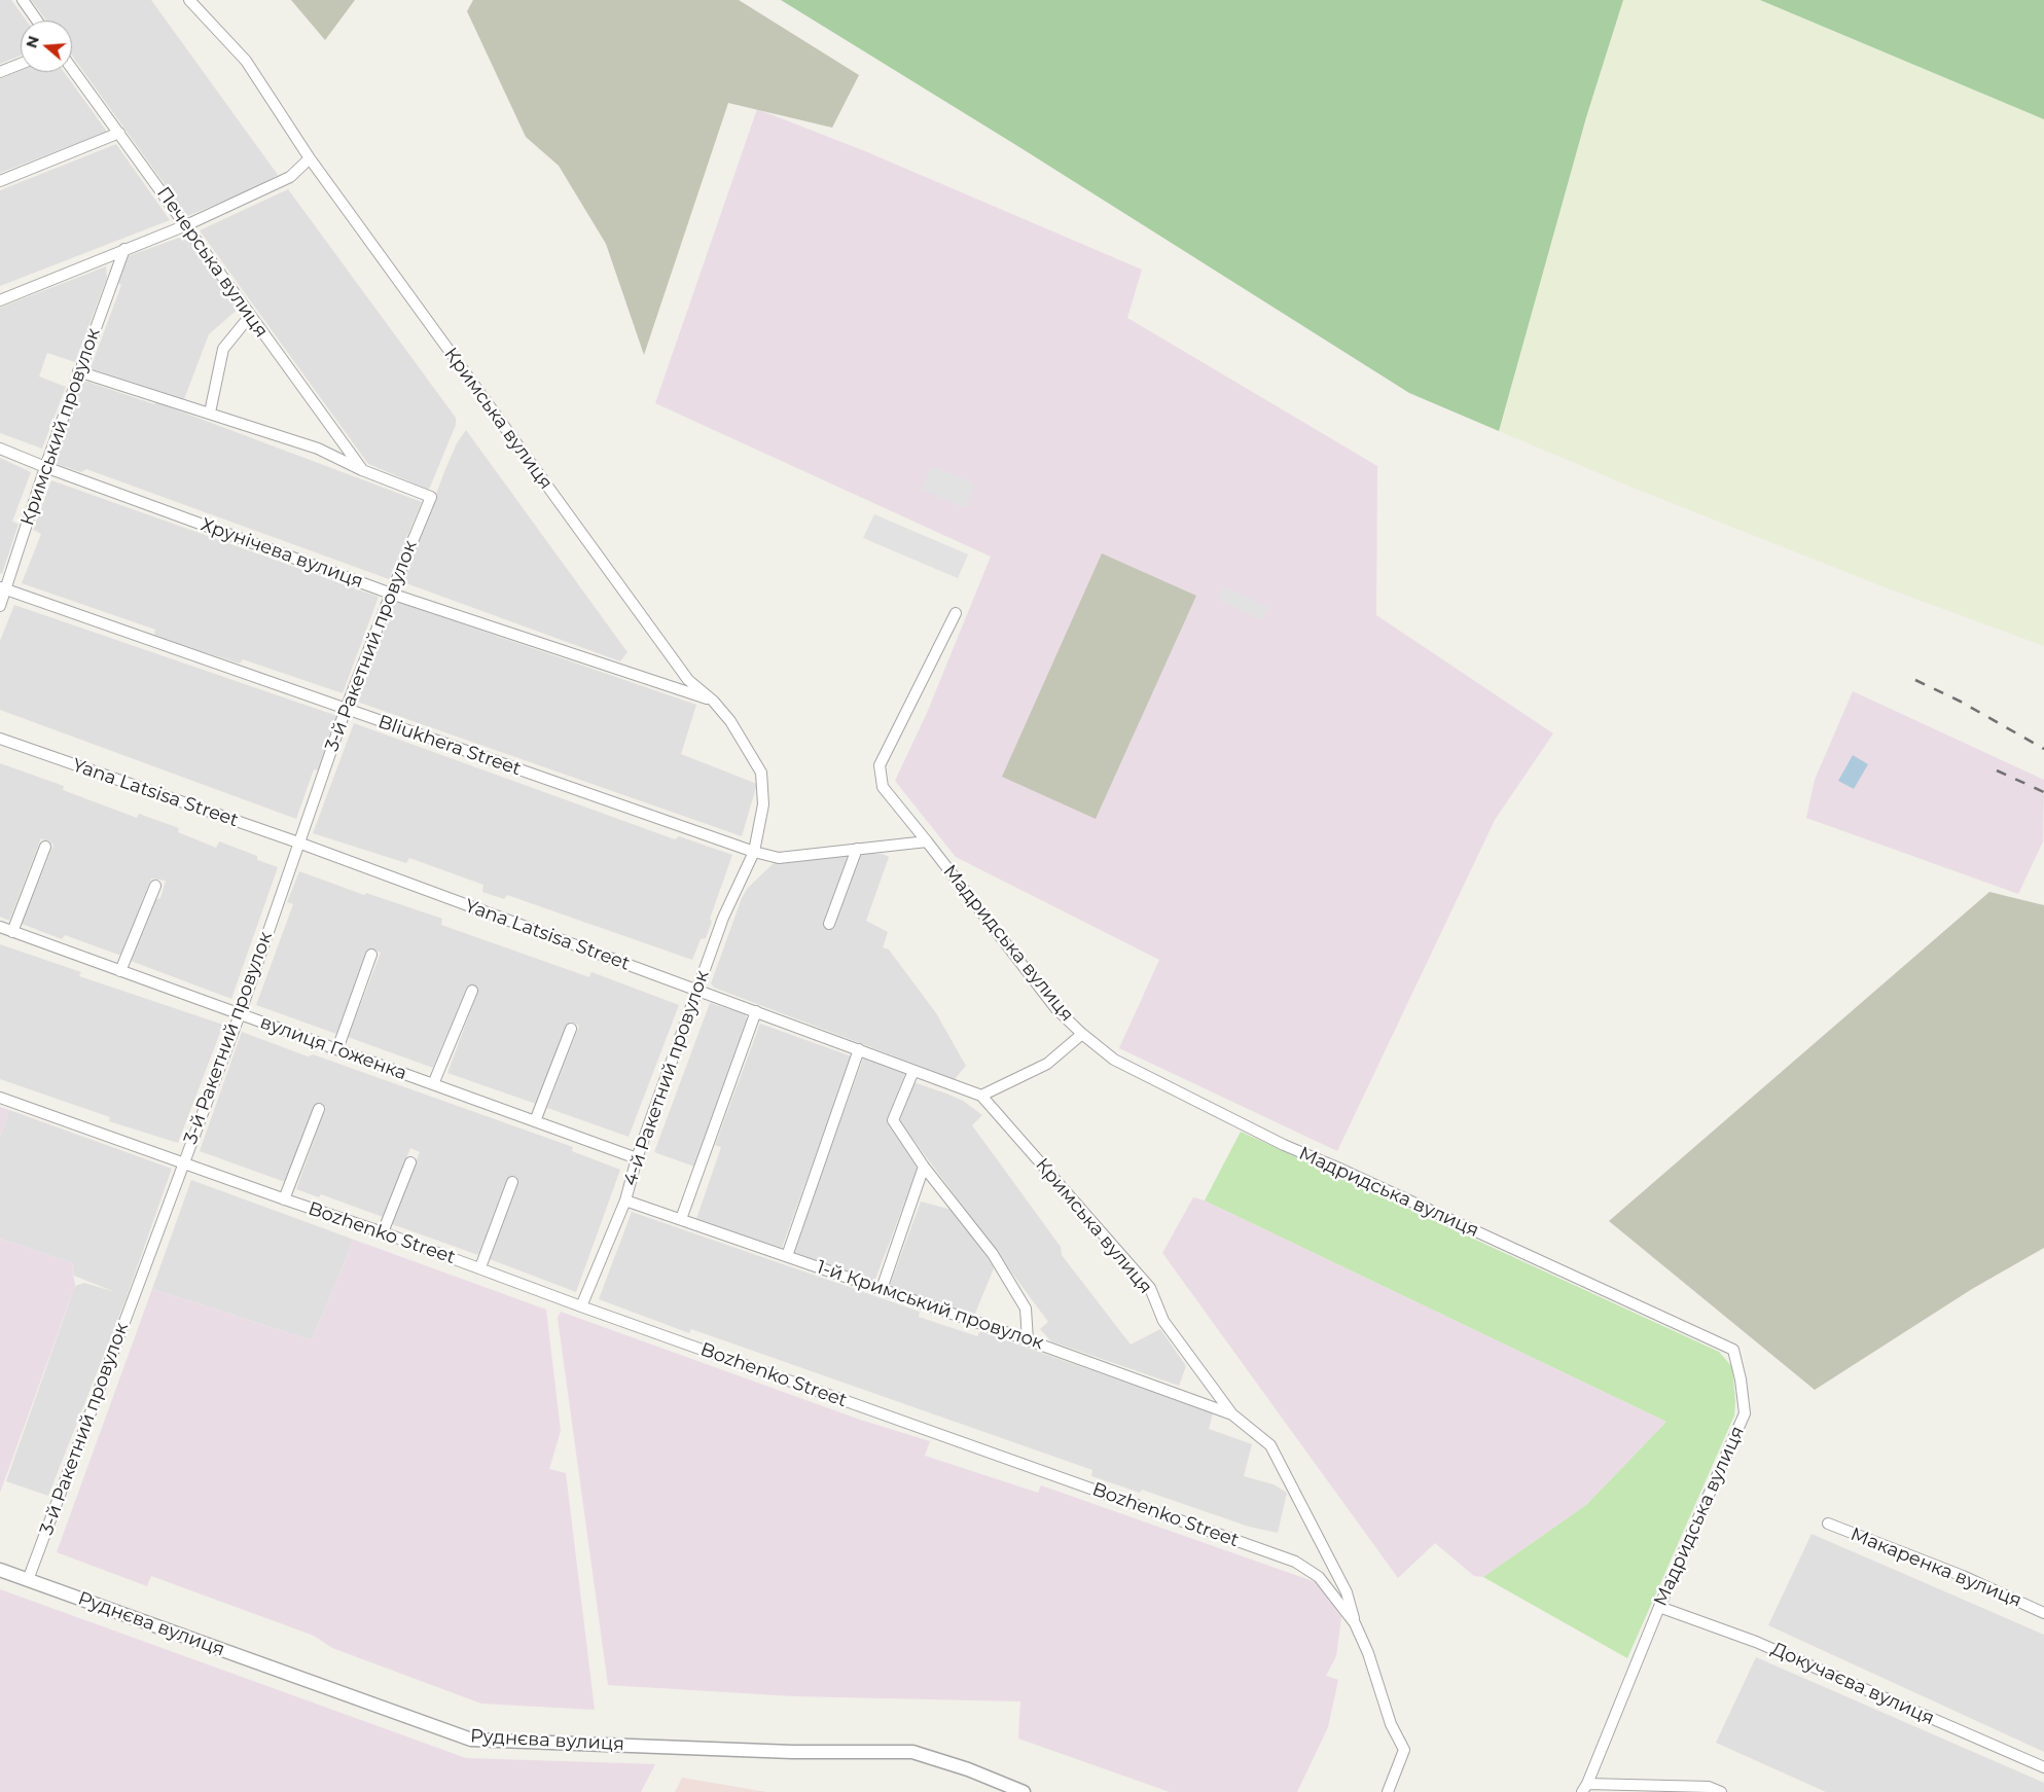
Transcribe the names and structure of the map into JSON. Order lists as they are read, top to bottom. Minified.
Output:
{"streets":{"street":["Печерська вулиця","Кримська вулиця","Кримський провулок","Хрунічева вулиця","3-й Ракетний провулок","Bliukhera Street","Yana Latsisa Street","Мадридська вулиця","вулиця Гоженка","4-й Ракетний провулок","Bozhenko Street","1-й Кримський провулок","Макаренка вулиця","Руднєва вулиця","Докучаєва вулиця"]},"crossings":[["Печерська вулиця","3-й Ракетний провулок"],["Кримська вулиця","Хрунічева вулиця"],["Кримська вулиця","Bliukhera Street"],["Кримська вулиця","Yana Latsisa Street"],["Кримська вулиця","4-й Ракетний провулок"],["Кримська вулиця","Bozhenko Street"],["Кримська вулиця","1-й Кримський провулок"],["Кримський провулок","Хрунічева вулиця"],["Кримський провулок","Bliukhera Street"],["Хрунічева вулиця","3-й Ракетний провулок"],["3-й Ракетний провулок","Bliukhera Street"],["3-й Ракетний провулок","Yana Latsisa Street"],["3-й Ракетний провулок","вулиця Гоженка"],["3-й Ракетний провулок","Bozhenko Street"],["3-й Ракетний провулок","Руднєва вулиця"],["Bliukhera Street","Мадридська вулиця"],["Bliukhera Street","4-й Ракетний провулок"],["Yana Latsisa Street","4-й Ракетний провулок"],["Мадридська вулиця","Докучаєва вулиця"],["вулиця Гоженка","4-й Ракетний провулок"],["4-й Ракетний провулок","Bozhenko Street"],["4-й Ракетний провулок","1-й Кримський провулок"]],"north":"left"}
